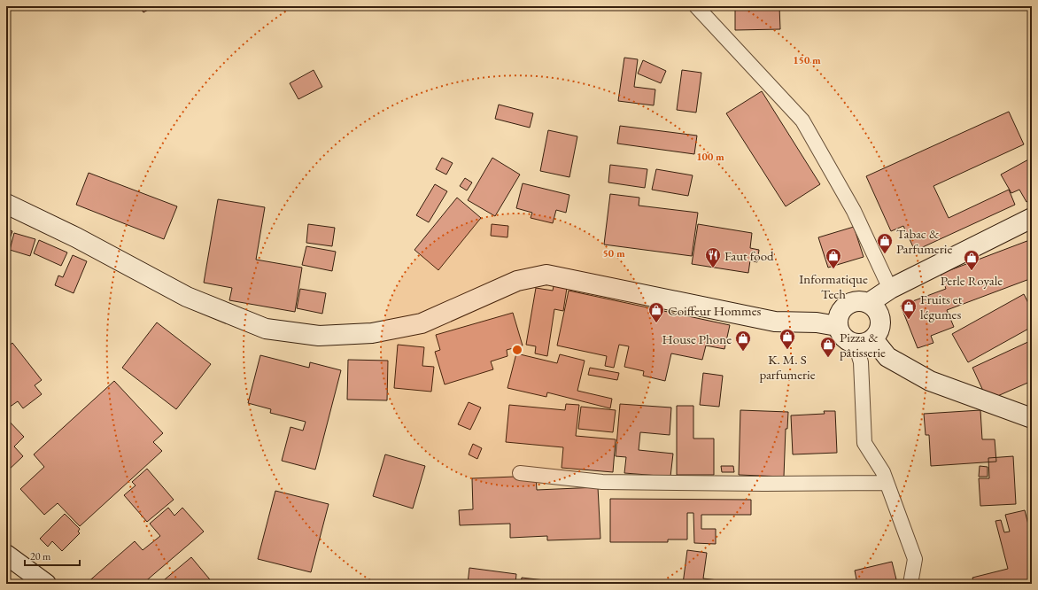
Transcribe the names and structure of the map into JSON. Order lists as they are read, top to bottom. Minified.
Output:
{"places":{"shop":["Tabac & Parfumerie","Informatique Tech","Perle Royale","Fruits et légumes","Coiffeur Hommes","K. M. S parfumerie","House Phone","Pizza & pâtisserie"],"restaurant":["Faut food"]},"scale_bar":"20 m","rings":["150 m","100 m","50 m"]}
